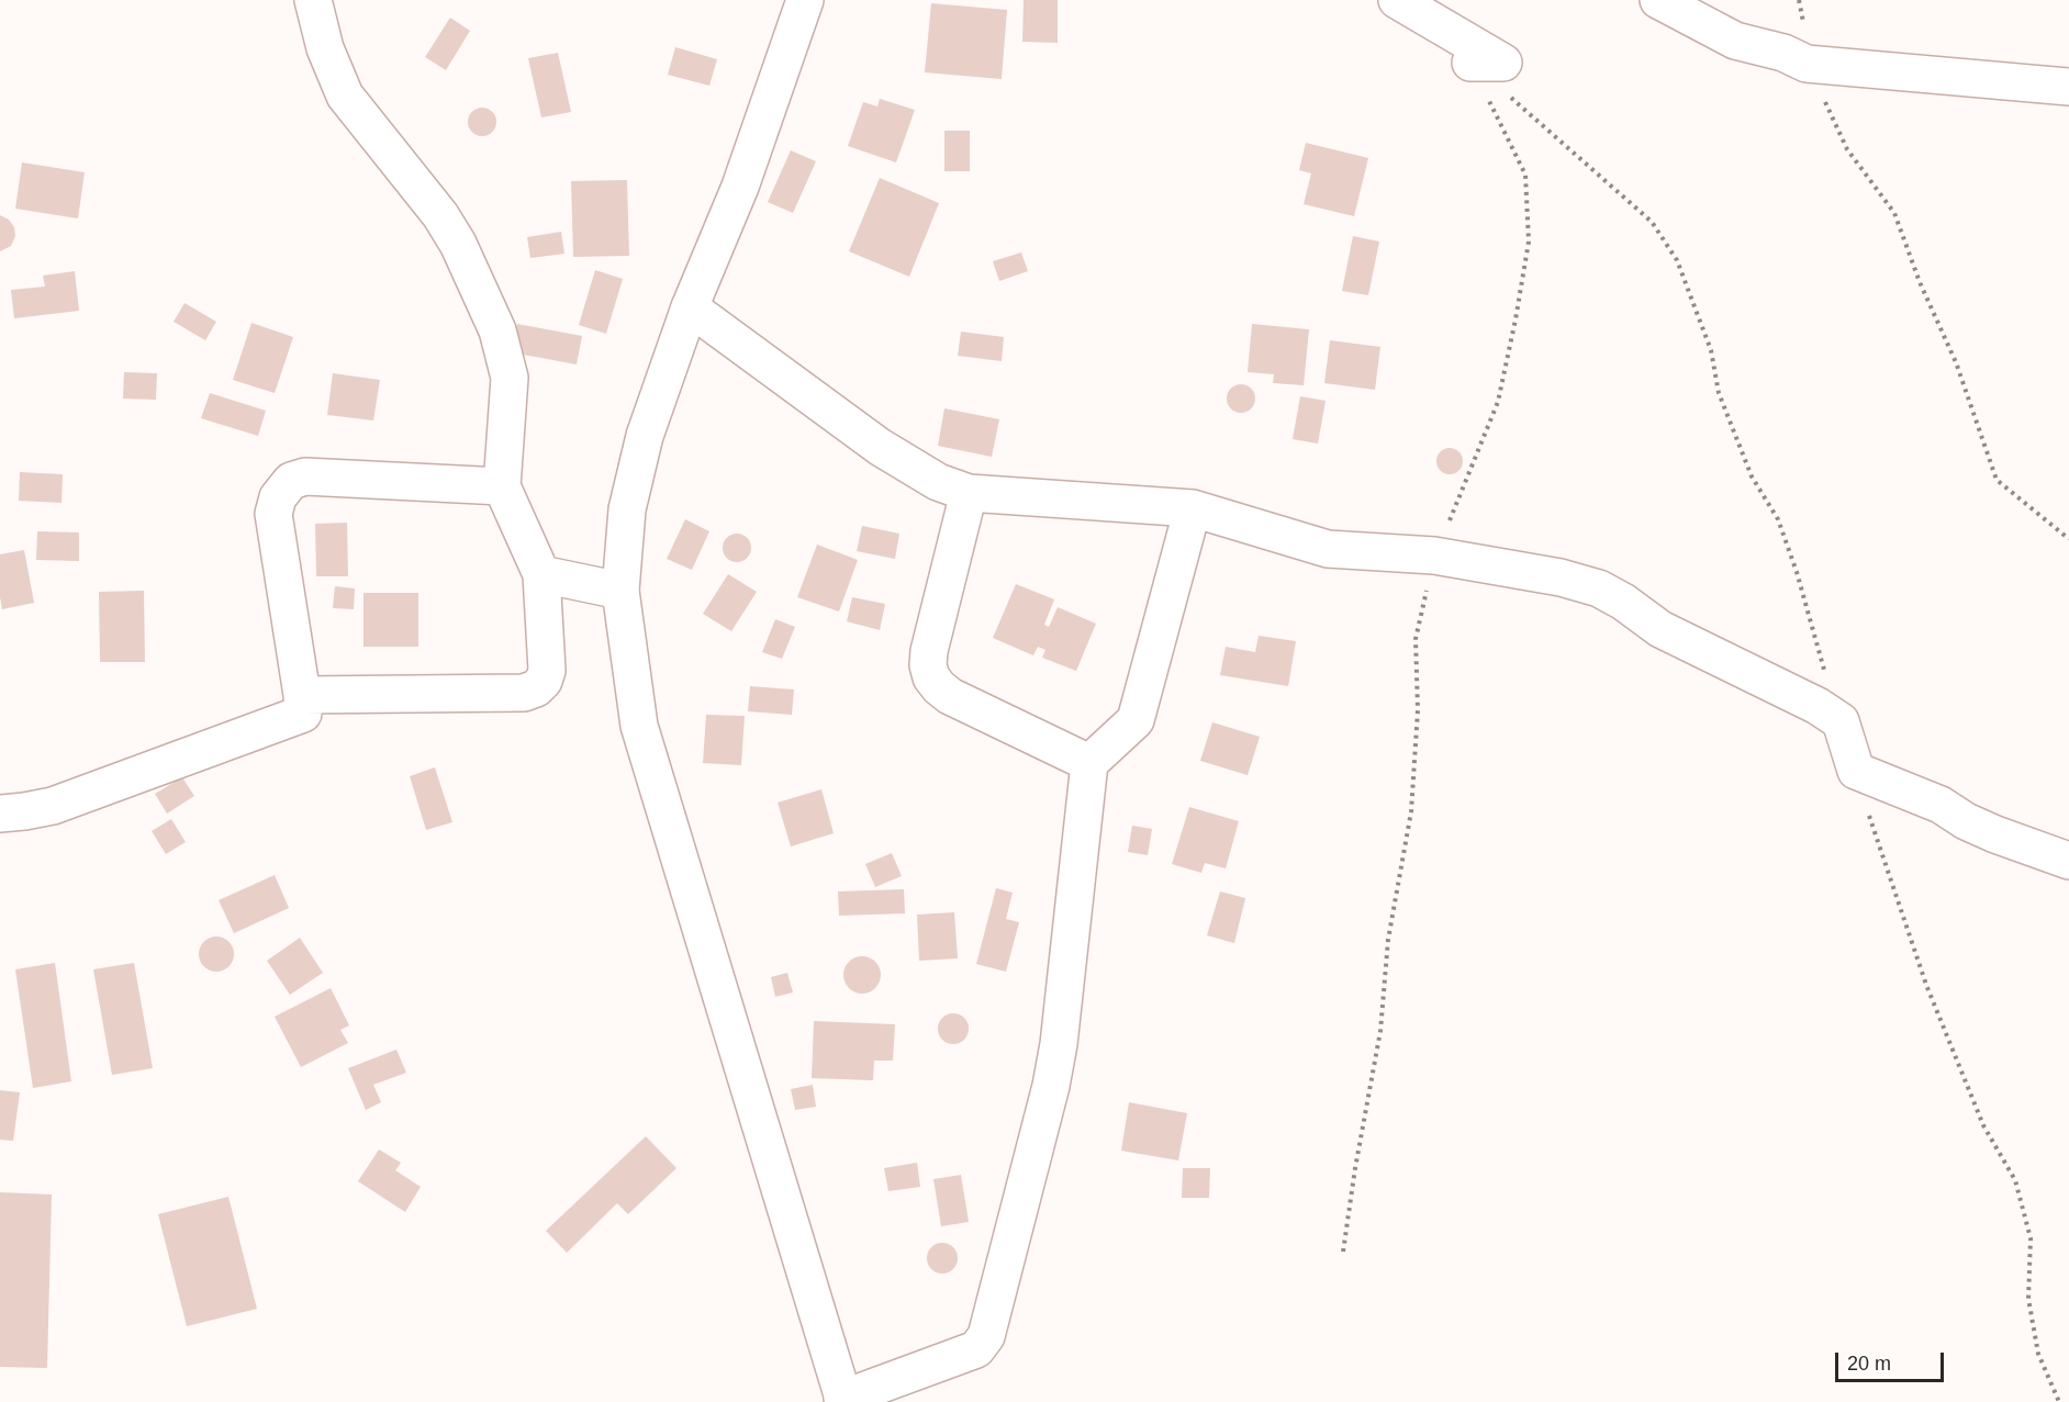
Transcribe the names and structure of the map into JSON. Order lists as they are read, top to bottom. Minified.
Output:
{"scale_bar":"20 m"}
